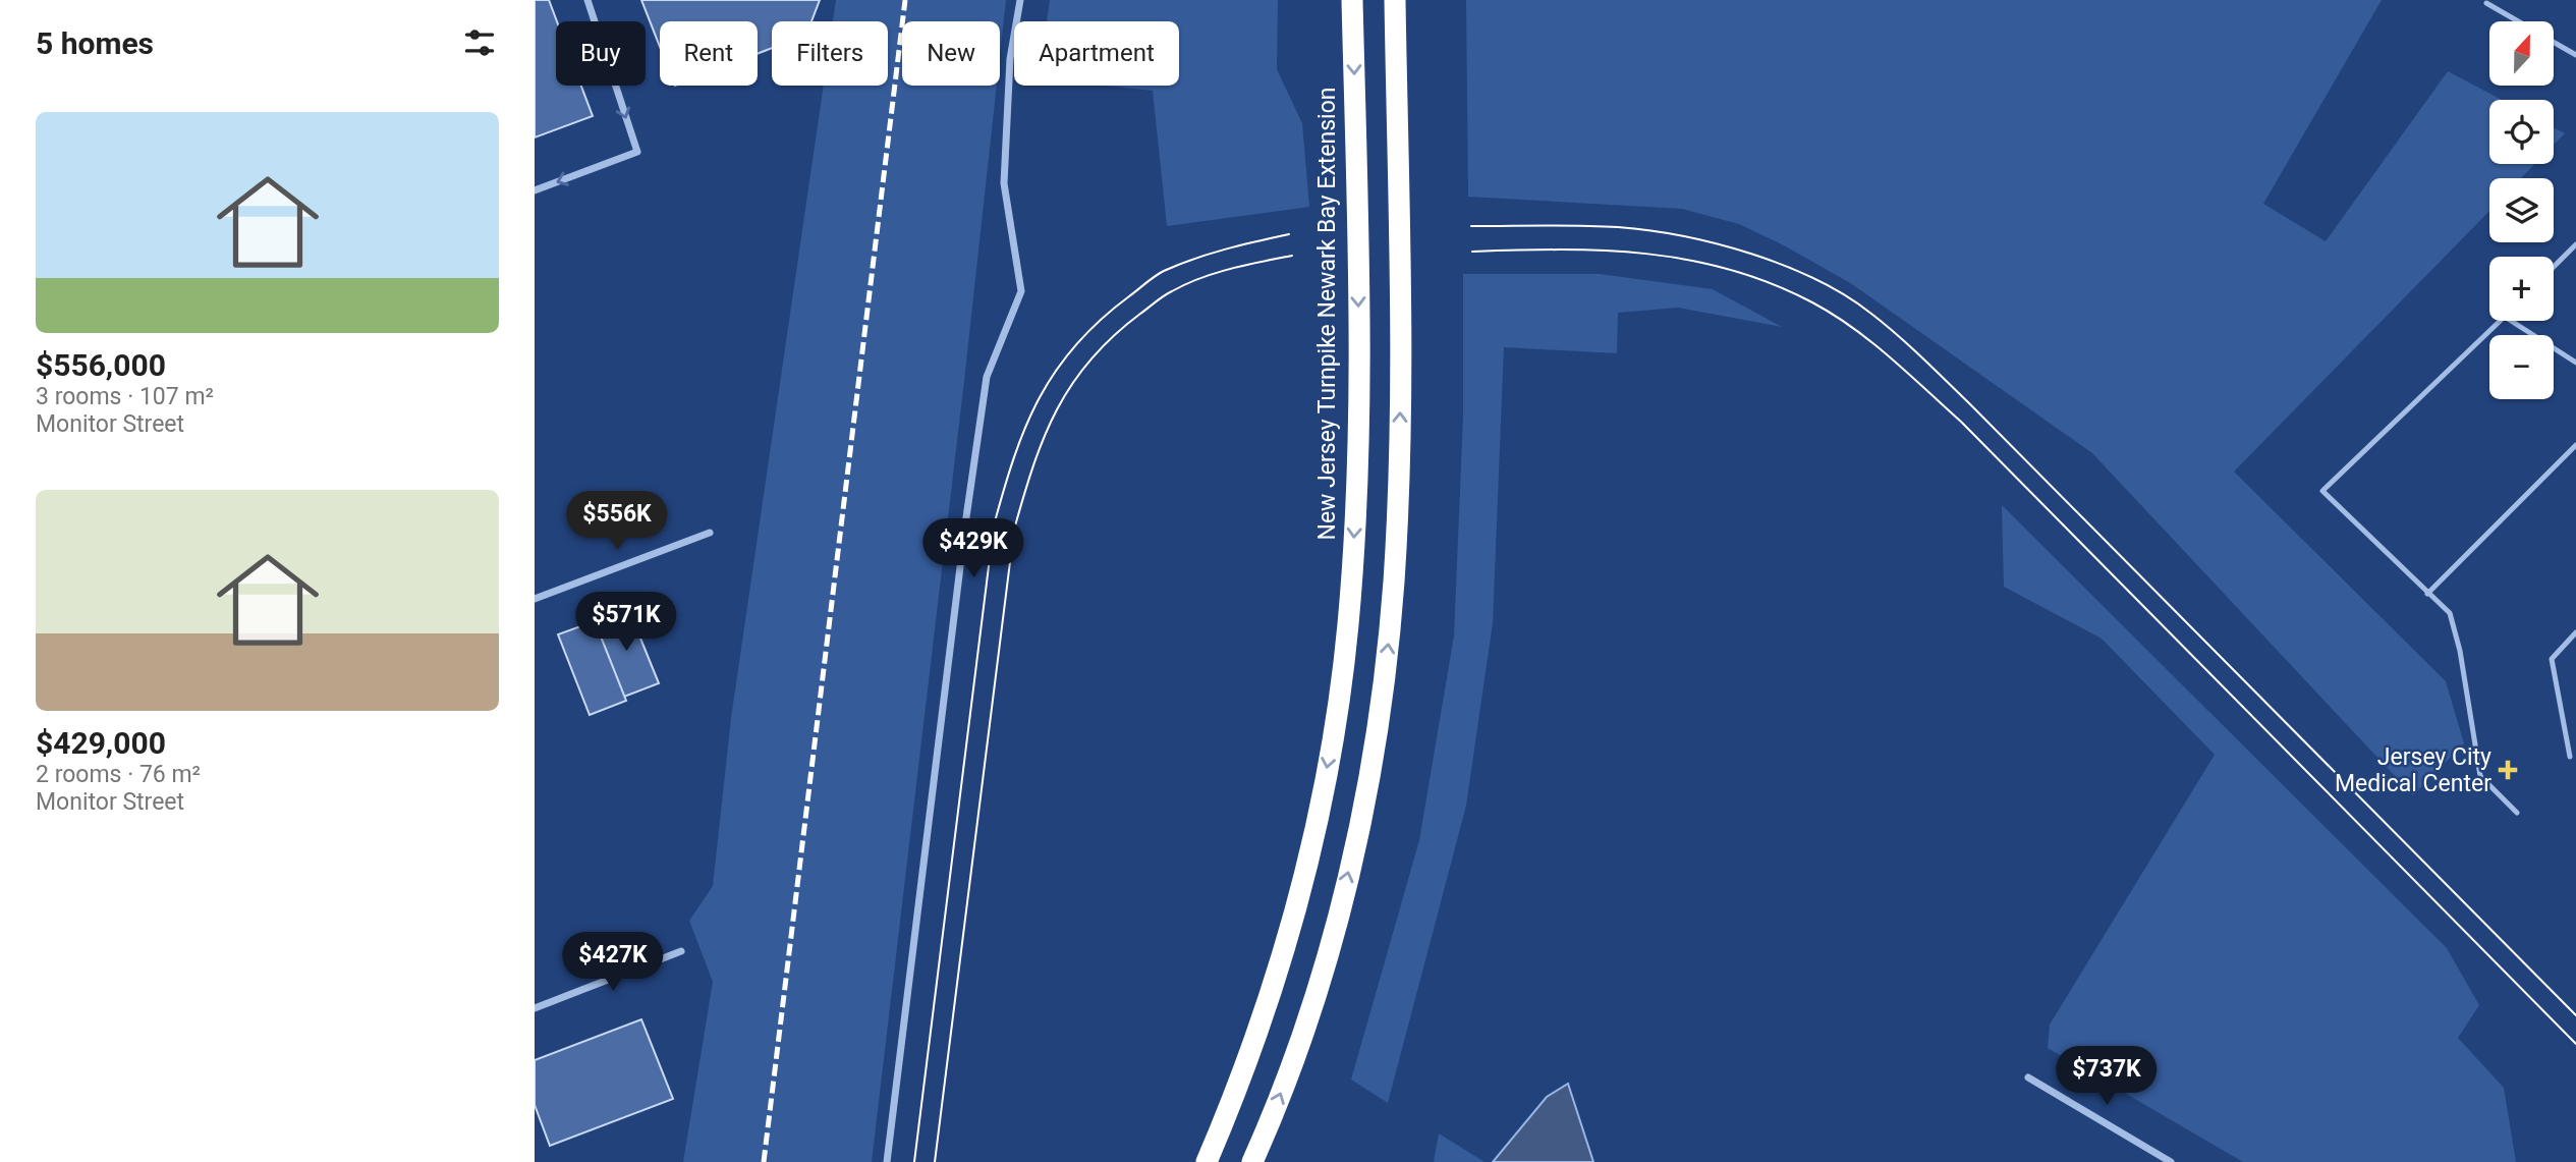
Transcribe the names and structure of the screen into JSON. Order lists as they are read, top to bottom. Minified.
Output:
{"streets":{"highway":["New Jersey Turnpike Newark Bay Extension"]},"places":{"health":["Jersey City Medical Center"]},"north":"top","page":{"heading":"5 homes","map_buttons":["+","−"],"chip":["Buy","Rent","Filters","New","Apartment"],"list":[{"name":"$556,000","note":"3 rooms · 107 m² · Monitor Street"},{"name":"$429,000","note":"2 rooms · 76 m² · Monitor Street"}],"price":["$556K","$429K","$571K","$427K","$737K"]}}
